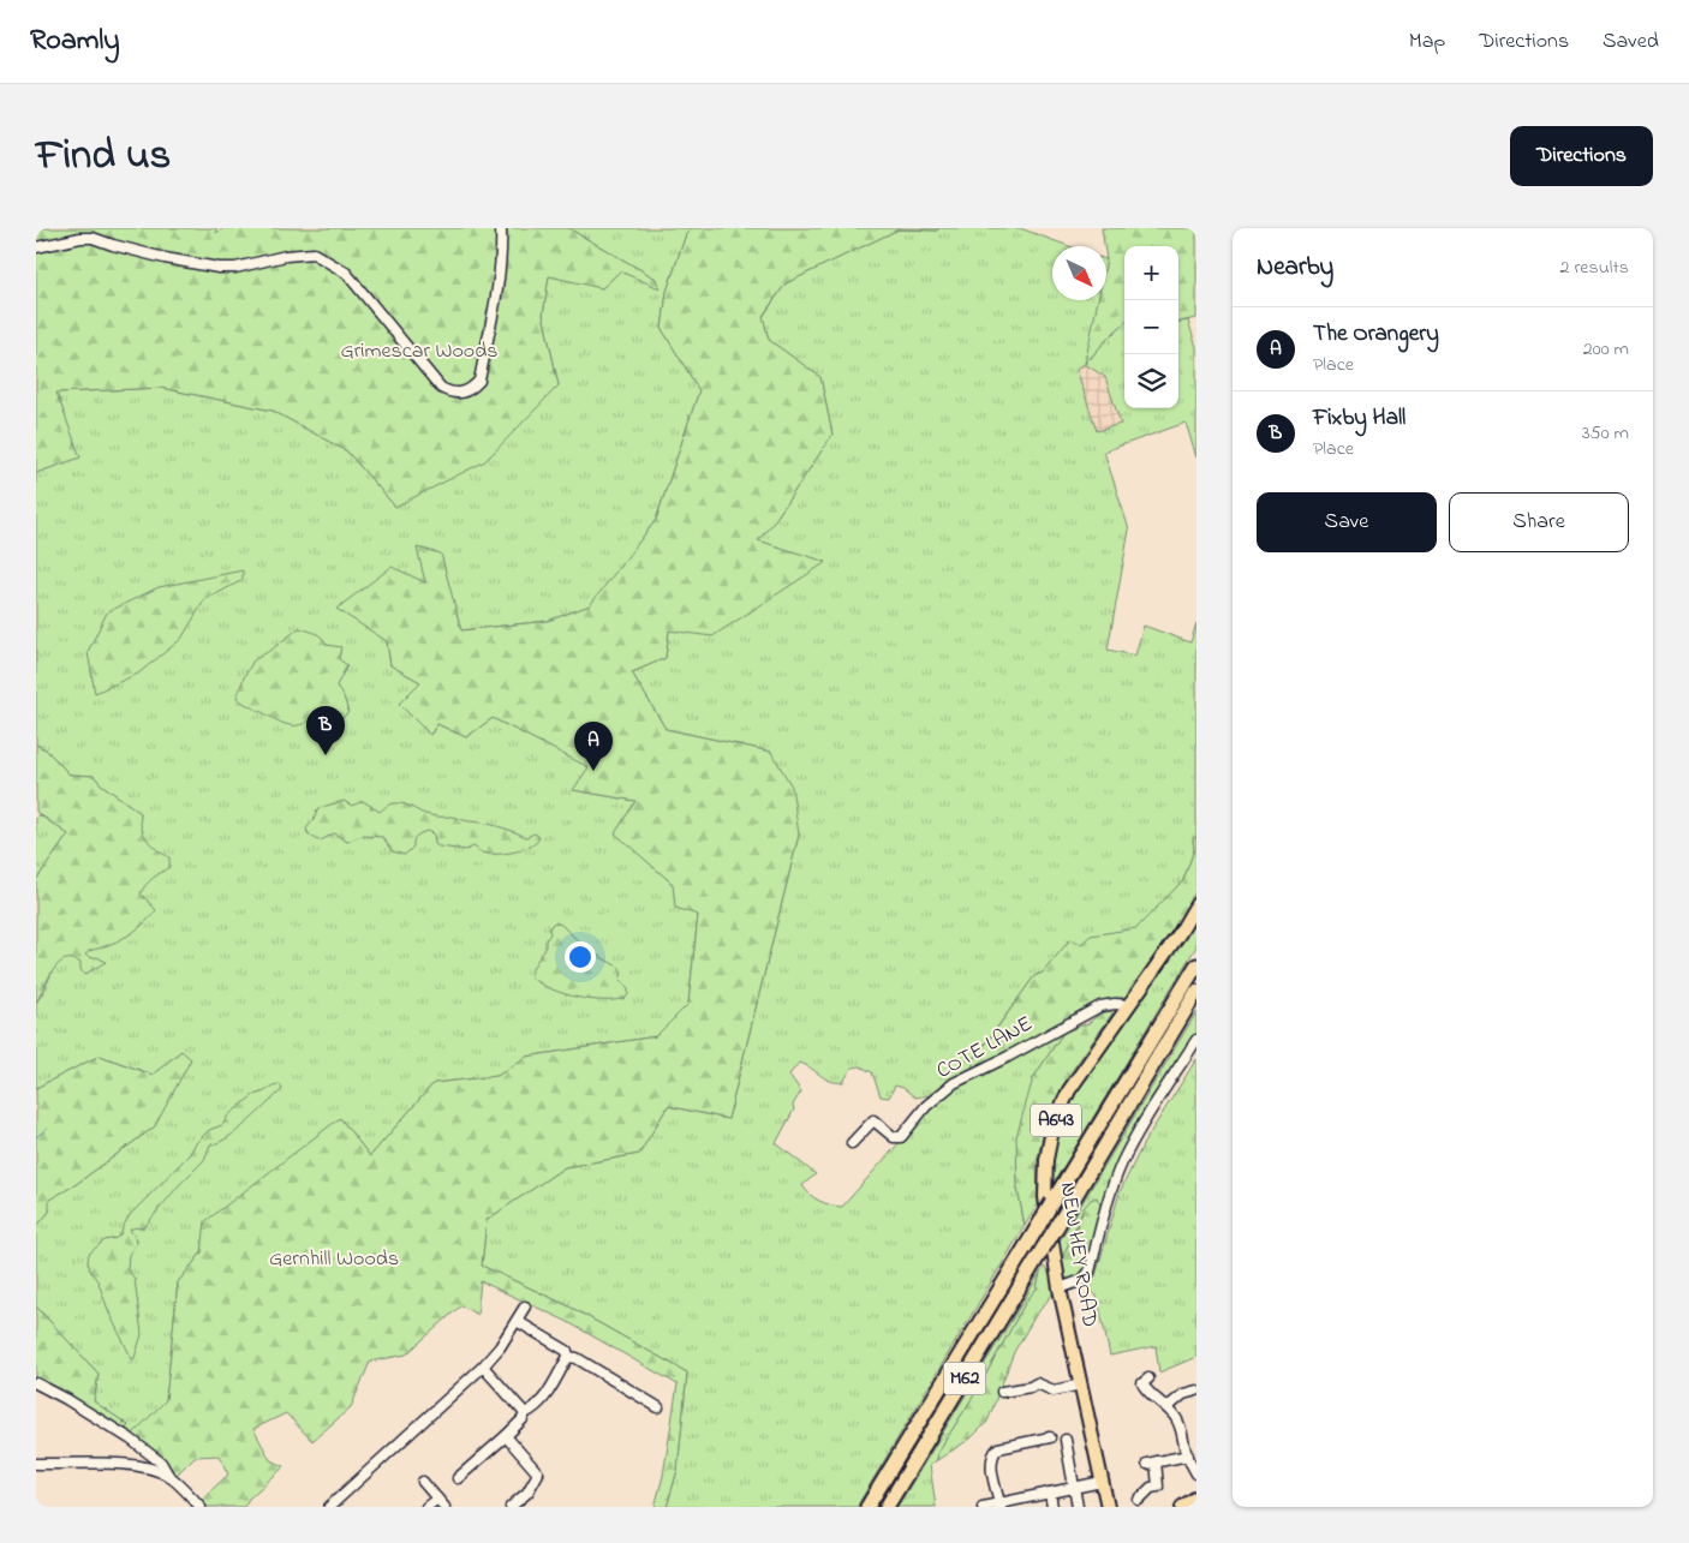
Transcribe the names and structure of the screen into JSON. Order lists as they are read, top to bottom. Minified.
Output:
{"streets":{"highway":["M62"],"main road":["A643","NEW HEY ROAD"],"street":["COTE LANE"]},"crossings":[["COTE LANE","NEW HEY ROAD"]],"parks":["Grimescar Woods","Gernhill Woods"],"north":"bottom right","page":{"header":"Roamly","nav":["Map","Directions","Saved"],"title":"Find us","buttons":["Directions",["Save","Share"]],"heading":["Nearby","2 results"],"map_buttons":["+","−"],"list":[{"mark":"A","name":"The Orangery","note":"Place","value":"200 m"},{"mark":"B","name":"Fixby Hall","note":"Place","value":"350 m"}],"pins":["B","A"]}}
